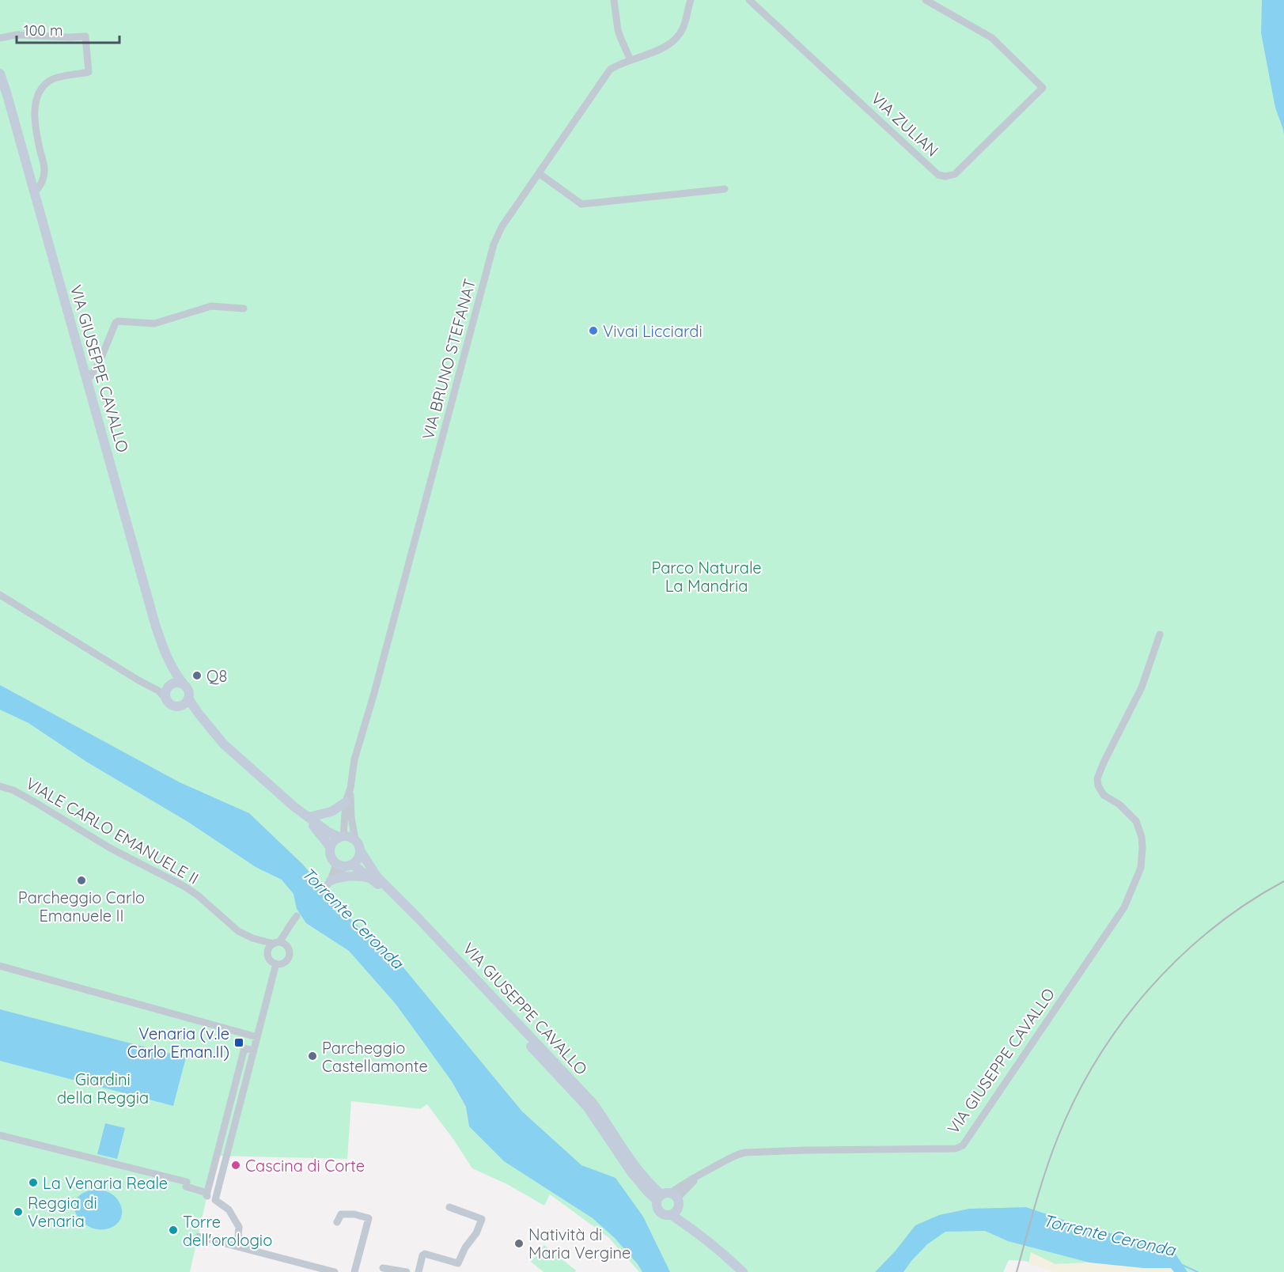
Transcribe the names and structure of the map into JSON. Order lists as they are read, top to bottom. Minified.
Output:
{"streets":{"street":["VIA ZULIAN","VIA BRUNO STEFANAT","VIA GIUSEPPE CAVALLO","VIALE CARLO EMANUELE II"]},"crossings":[["VIA BRUNO STEFANAT","VIA GIUSEPPE CAVALLO"]],"water":["Torrente Ceronda"],"parks":["Parco Naturale La Mandria","Giardini della Reggia"],"places":{"other":["Vivai Licciardi","Q8","Parcheggio Carlo Emanuele II","Parcheggio Castellamonte","Cascina di Corte","La Venaria Reale","Reggia di Venaria","Torre dell'orologio","Natività di Maria Vergine"],"transit":["Venaria (v.le Carlo Eman.II)"]},"scale_bar":"100 m"}
